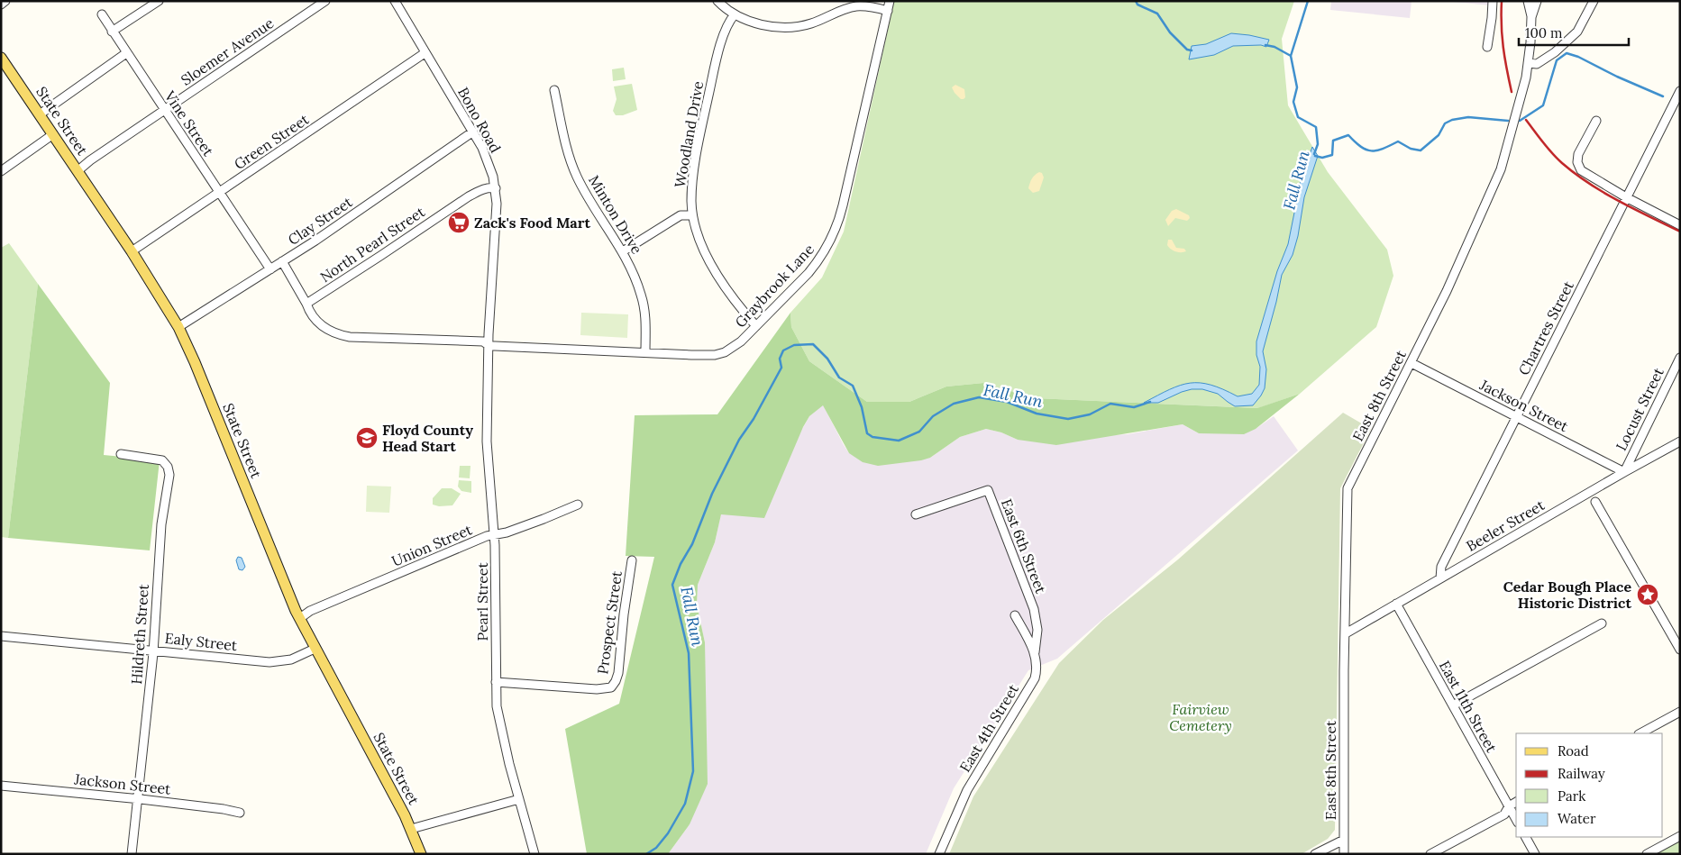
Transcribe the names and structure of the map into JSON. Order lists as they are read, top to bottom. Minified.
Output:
{"streets":{"main road":["State Street"],"street":["Sloemer Avenue","Bono Road","Vine Street","Woodland Drive","Green Street","Minton Drive","Clay Street","North Pearl Street","Graybrook Lane","Chartres Street","East 8th Street","Jackson Street","Locust Street","Beeler Street","Union Street","East 6th Street","Pearl Street","Prospect Street","Hildreth Street","Ealy Street","East 11th Street","East 4th Street"]},"crossings":[["Sloemer Avenue","State Street"],["Sloemer Avenue","Vine Street"],["Bono Road","Green Street"],["Bono Road","Clay Street"],["Bono Road","North Pearl Street"],["Bono Road","Graybrook Lane"],["Bono Road","Pearl Street"],["State Street","Green Street"],["State Street","Clay Street"],["State Street","Union Street"],["State Street","Ealy Street"],["Vine Street","Green Street"],["Vine Street","Clay Street"],["Woodland Drive","Graybrook Lane"],["Minton Drive","Graybrook Lane"],["North Pearl Street","Graybrook Lane"],["Graybrook Lane","Pearl Street"],["Chartres Street","Jackson Street"],["Chartres Street","Beeler Street"],["East 8th Street","Jackson Street"],["East 8th Street","Beeler Street"],["Jackson Street","Locust Street"],["Jackson Street","Beeler Street"],["Jackson Street","Hildreth Street"],["Locust Street","Beeler Street"],["Beeler Street","East 11th Street"],["Union Street","Pearl Street"],["East 6th Street","East 4th Street"],["Pearl Street","Prospect Street"],["Hildreth Street","Ealy Street"]],"water":["Fall Run"],"parks":["Fairview Cemetery"],"places":{"supermarket":["Zack's Food Mart"],"school or university":["Floyd County Head Start"],"place":["Cedar Bough Place Historic District"]},"legend":["Road","Railway","Park","Water"],"scale_bar":"100 m"}
